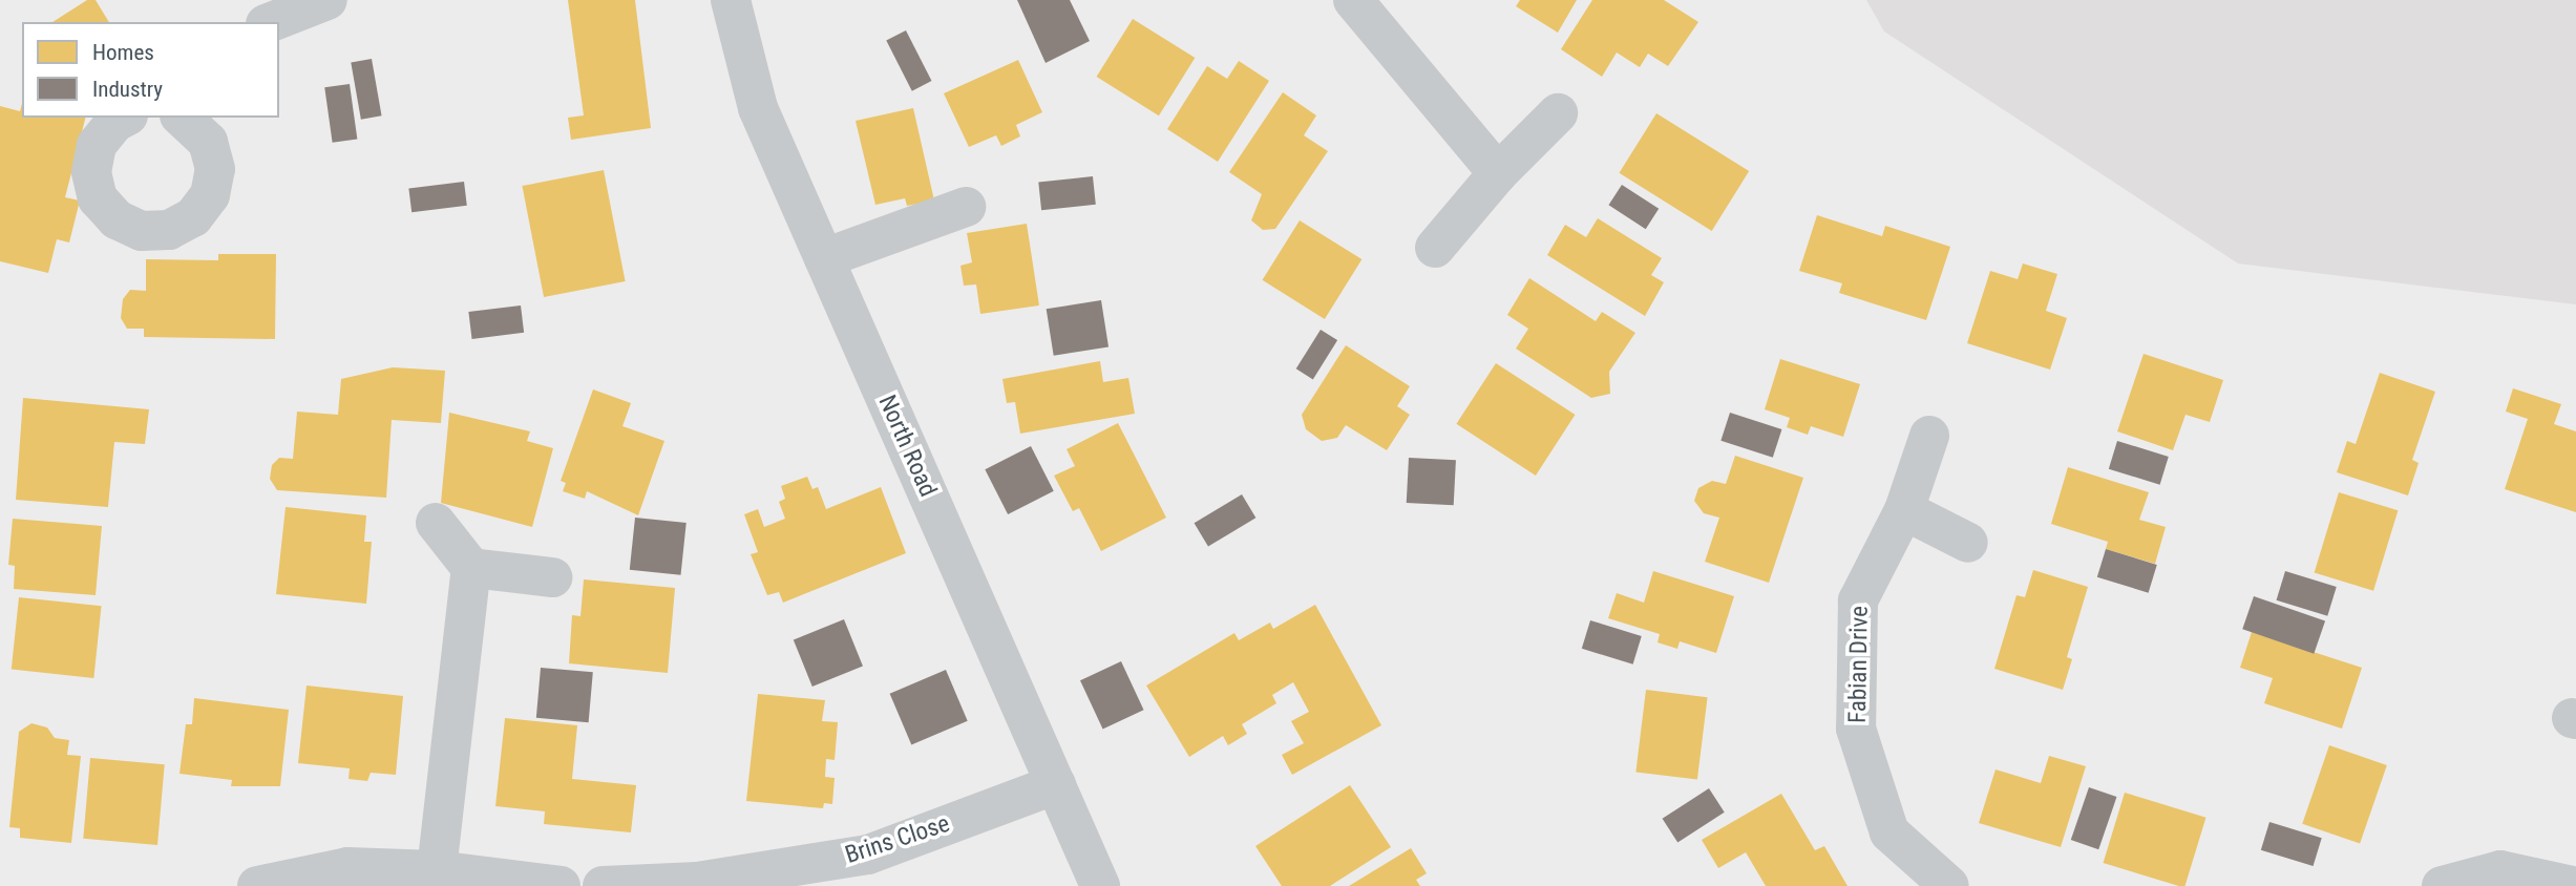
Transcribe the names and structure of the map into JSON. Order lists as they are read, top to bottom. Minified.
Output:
{"streets":{"street":["North Road","Fabian Drive","Brins Close"]},"crossings":[["North Road","Brins Close"]],"legend":["Homes","Industry"]}
